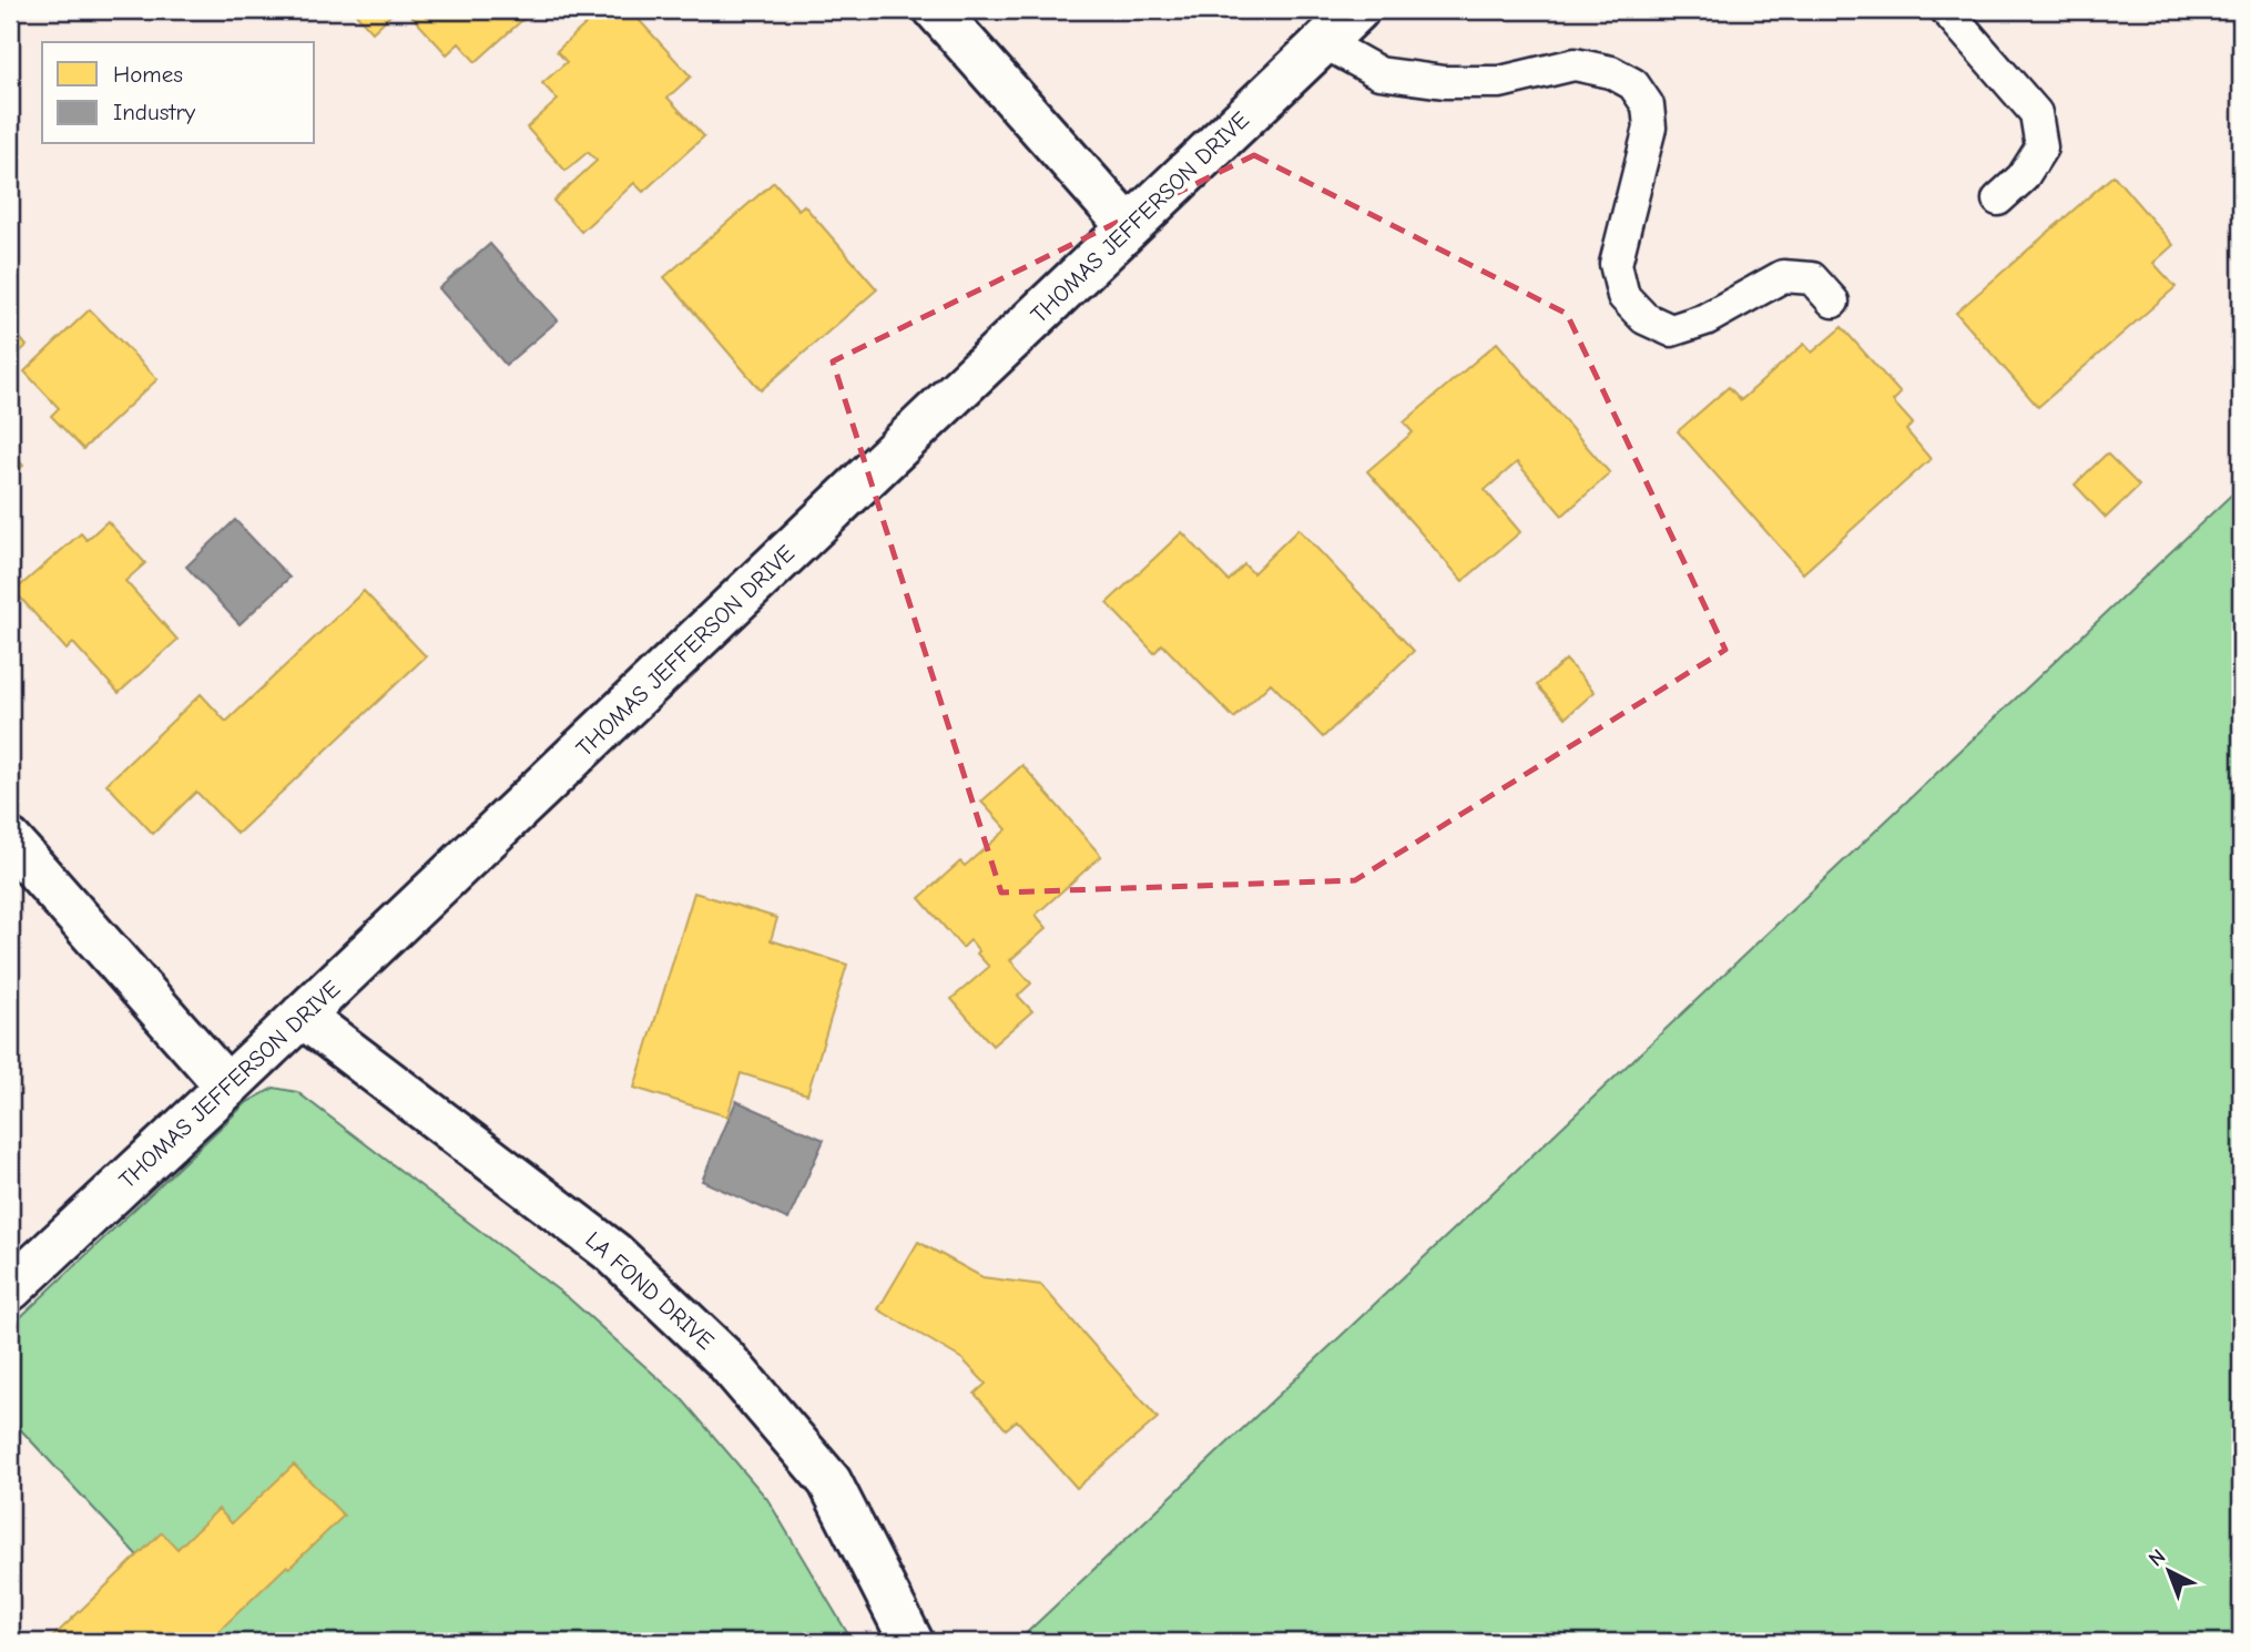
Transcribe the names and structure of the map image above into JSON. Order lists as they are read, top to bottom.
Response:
{
  "streets": {
    "street": ["THOMAS JEFFERSON DRIVE", "LA FOND DRIVE"]
  },
  "crossings": [
    ["THOMAS JEFFERSON DRIVE", "LA FOND DRIVE"]
  ],
  "legend": ["Homes", "Industry"],
  "north": "top left"
}
